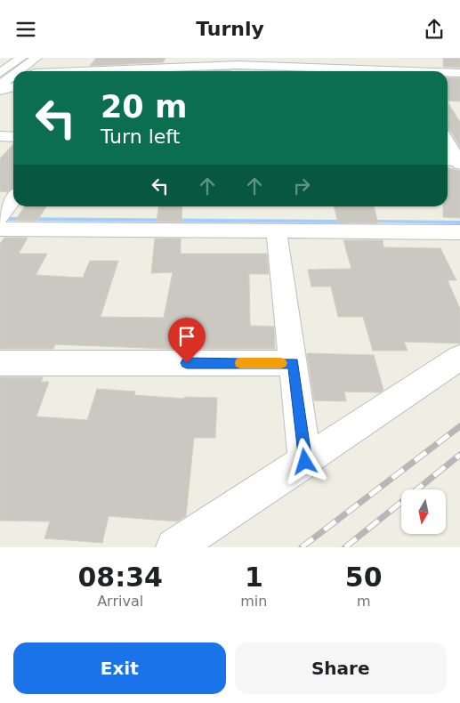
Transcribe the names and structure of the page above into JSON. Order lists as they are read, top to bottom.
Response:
{
  "north": "bottom",
  "page": {
    "header": "Turnly",
    "turn": ["20 m", "Turn left"],
    "eta": [
      "08:34",
      "Arrival",
      "1",
      "min",
      "50",
      "m"
    ],
    "buttons": ["Exit", "Share"]
  }
}
